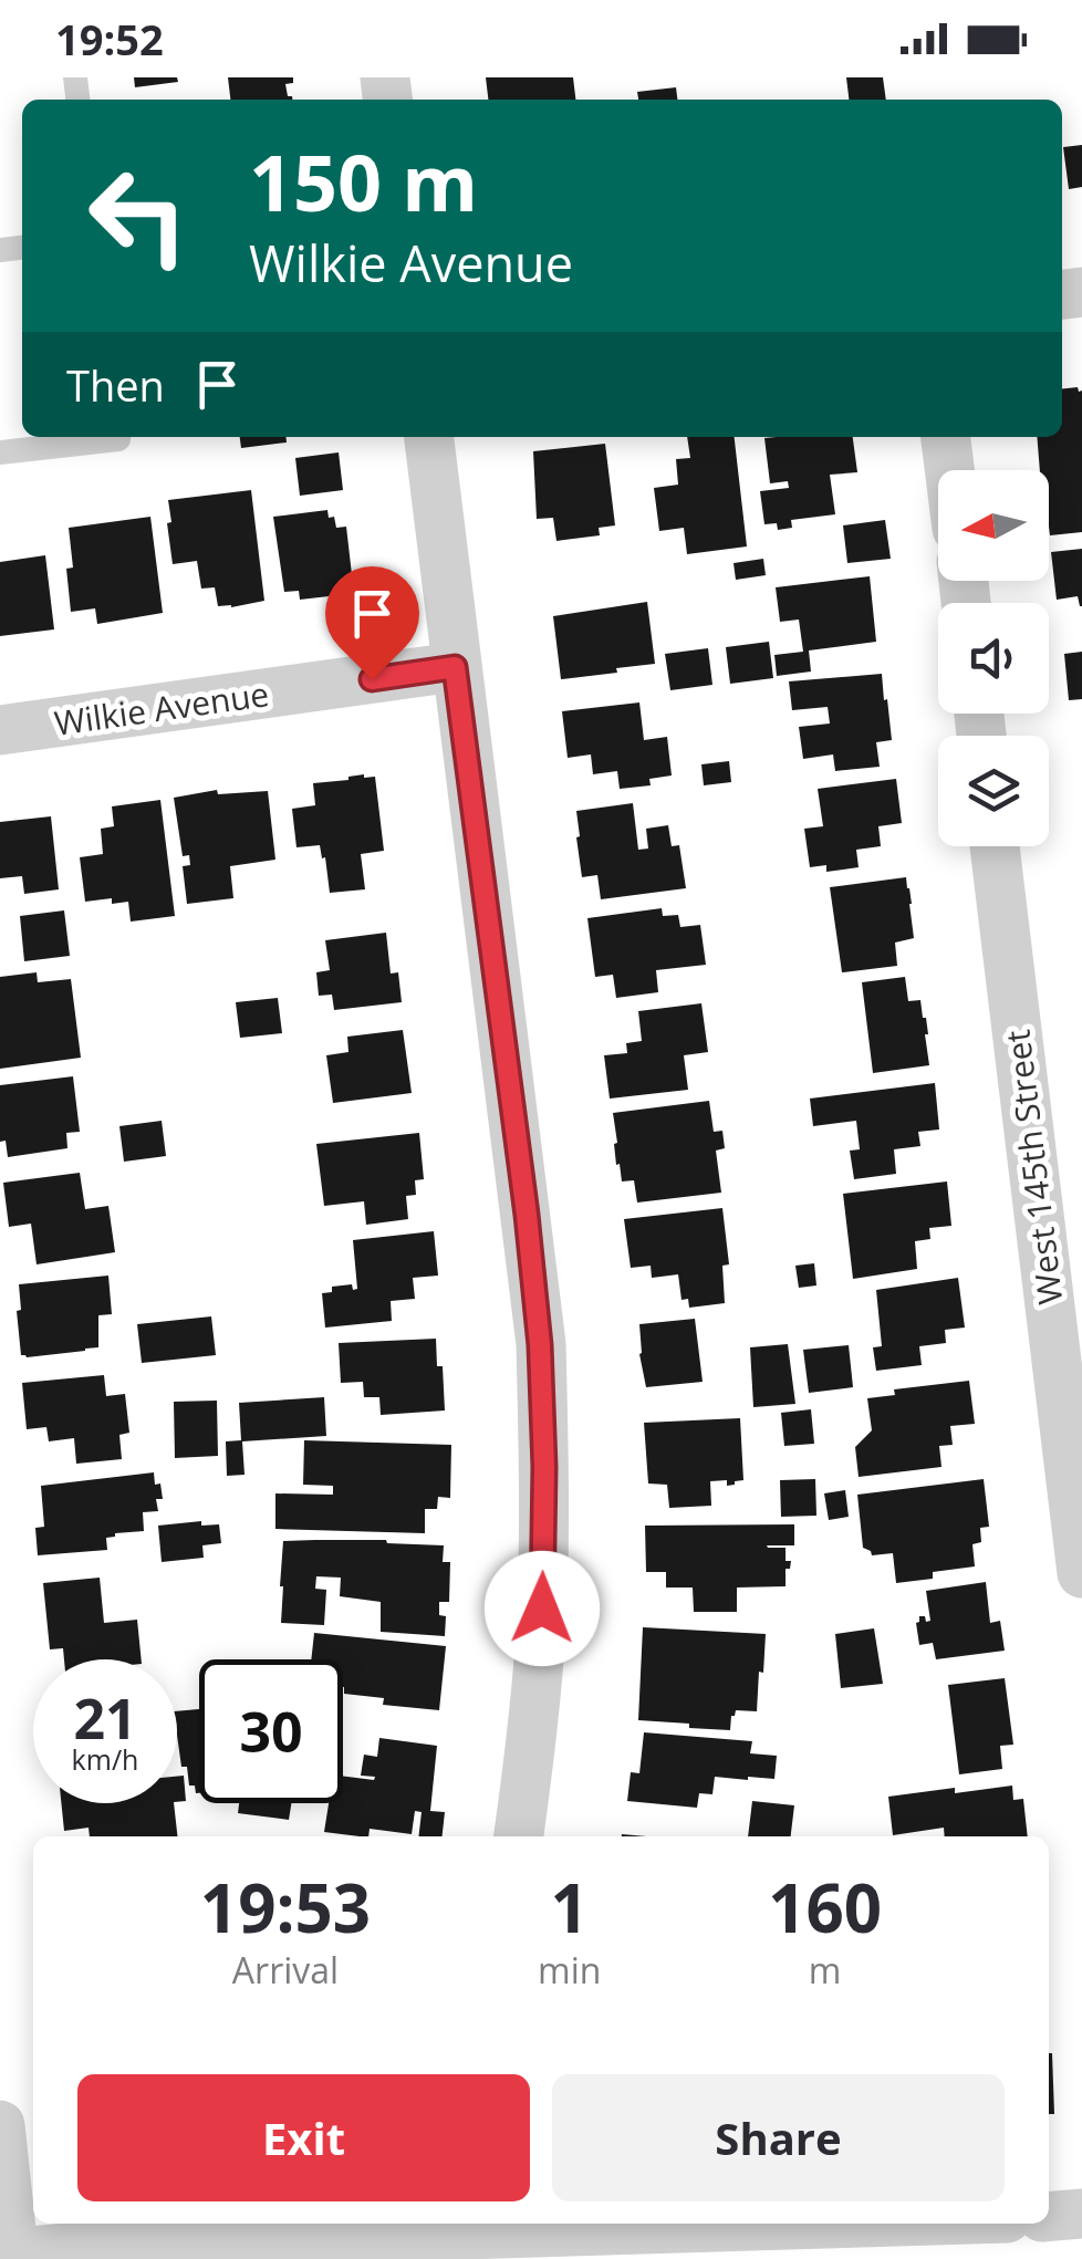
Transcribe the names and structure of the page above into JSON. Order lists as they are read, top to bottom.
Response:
{
  "streets": {
    "street": ["Wilkie Avenue", "West 145th Street"]
  },
  "north": "left",
  "page": {
    "status": "19:52",
    "turn": ["150 m", "Wilkie Avenue"],
    "then": "Then",
    "speed": "21 km/h",
    "limit": "30",
    "eta": [
      "19:53",
      "Arrival",
      "1",
      "min",
      "160",
      "m"
    ],
    "buttons": ["Exit", "Share"]
  }
}
